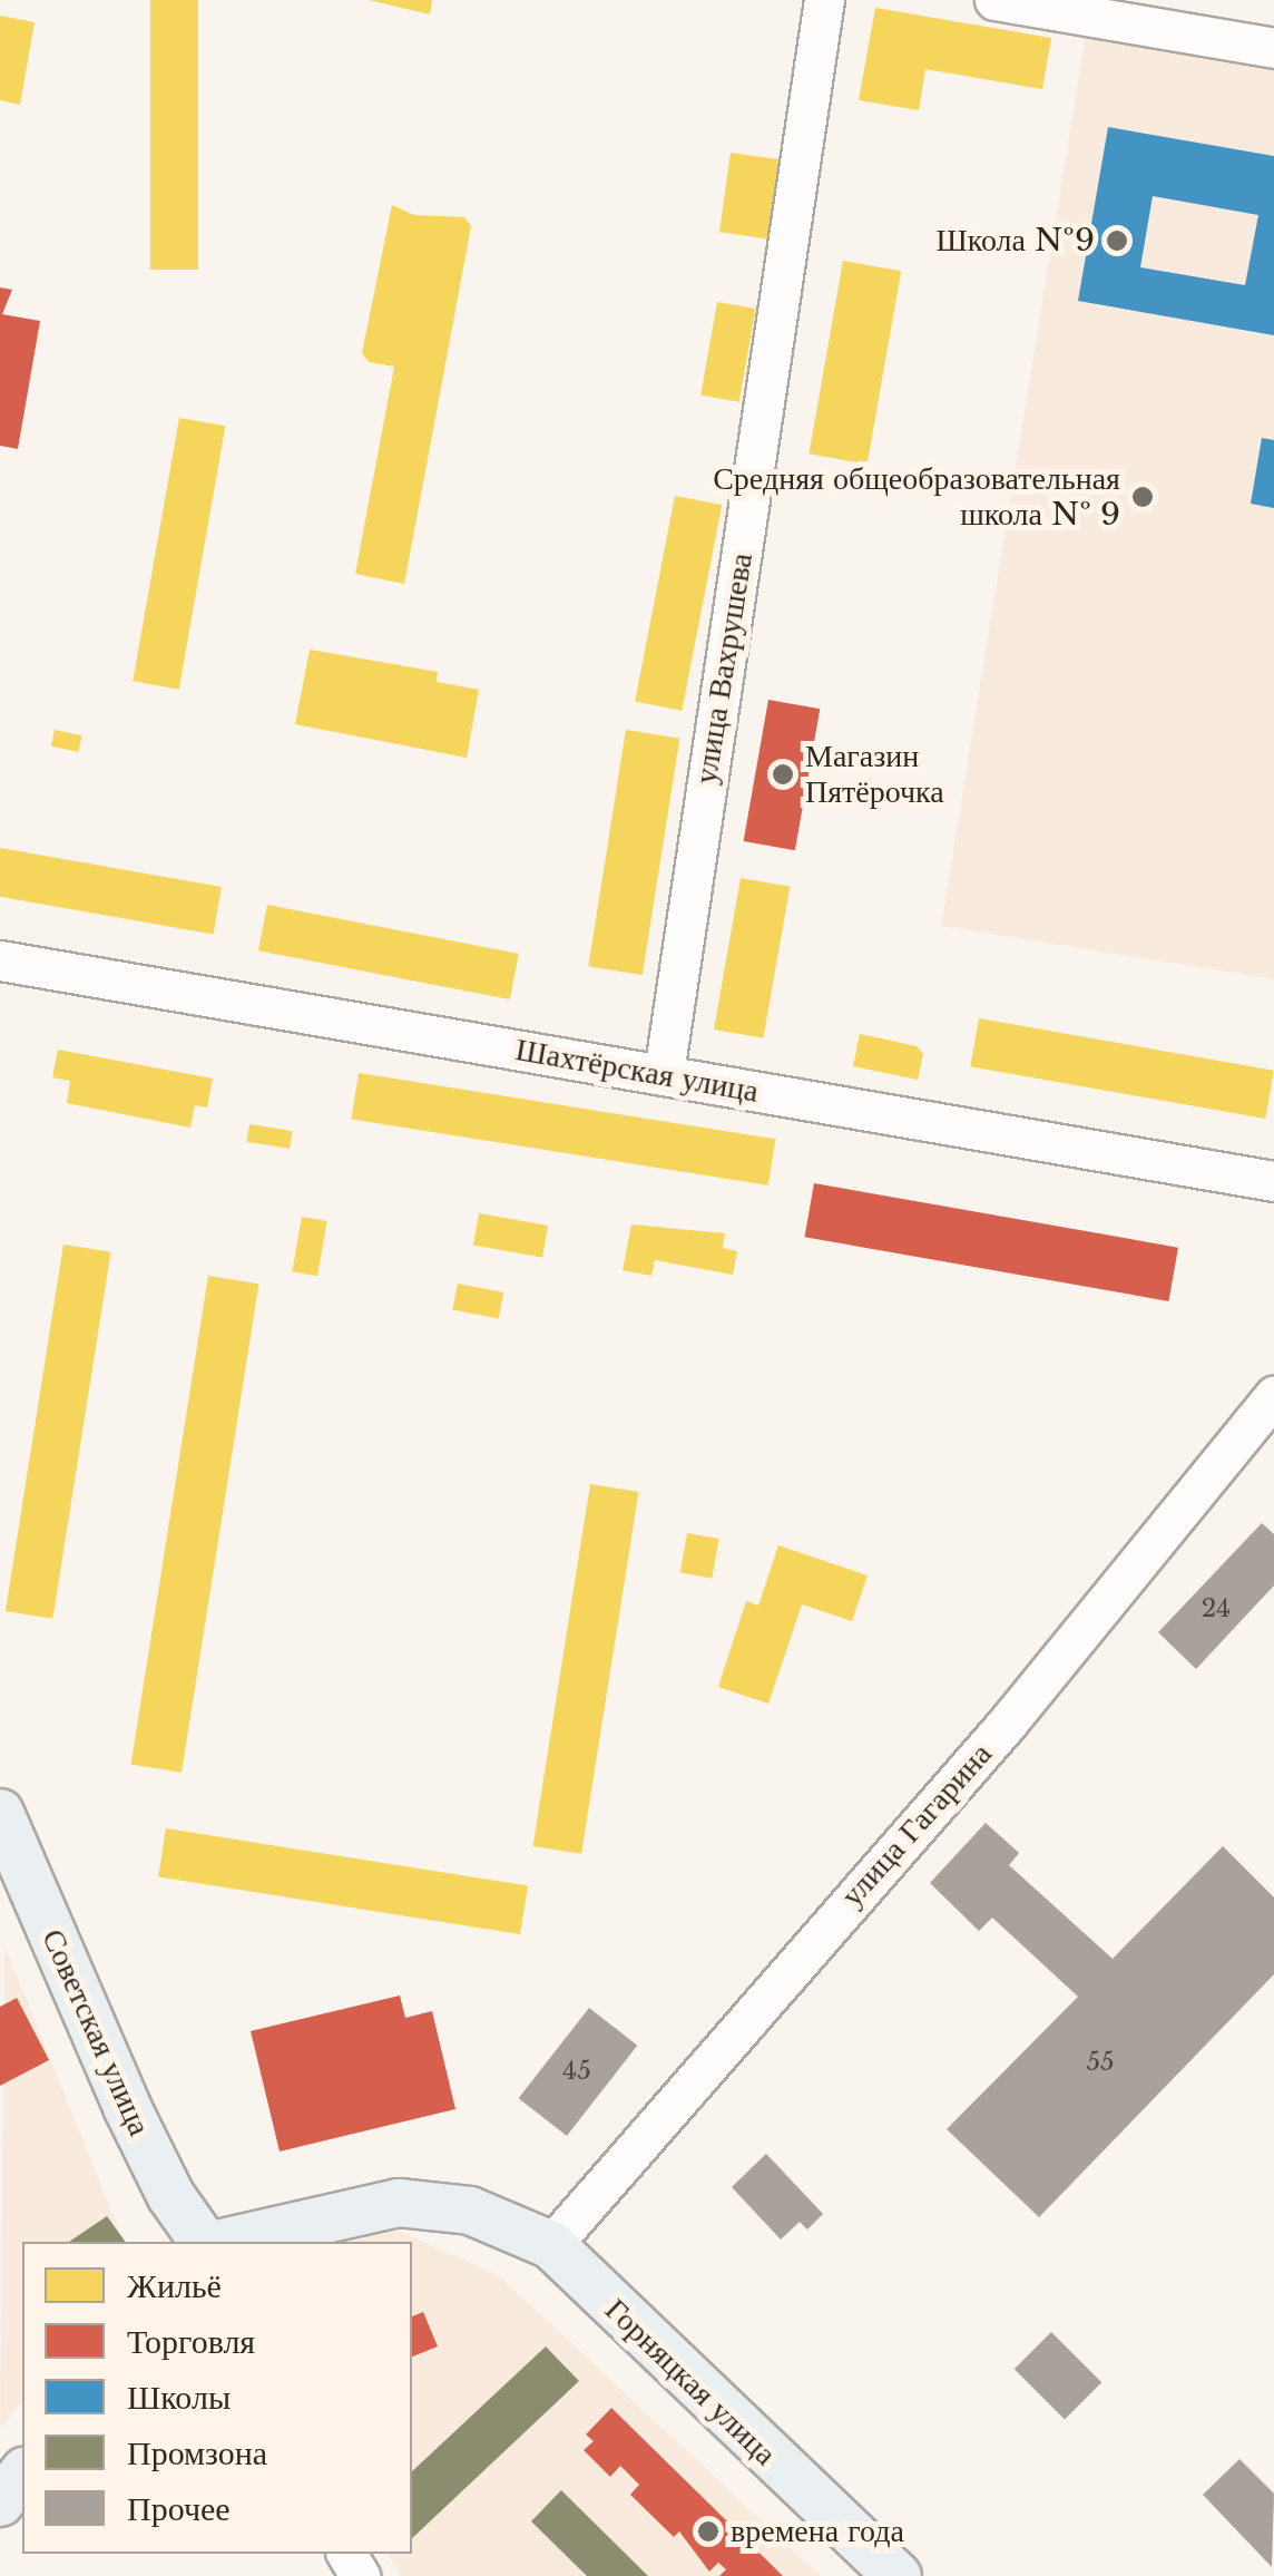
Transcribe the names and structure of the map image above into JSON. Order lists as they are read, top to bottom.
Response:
{
  "streets": {
    "main road": ["Советская улица", "Горняцкая улица"],
    "street": ["улица Вахрушева", "Шахтёрская улица", "улица Гагарина"]
  },
  "crossings": [
    ["улица Вахрушева", "Шахтёрская улица"],
    ["улица Гагарина", "Горняцкая улица"]
  ],
  "places": [
    "Школа №9",
    "Средняя общеобразовательная школа № 9",
    "Магазин Пятёрочка",
    "времена года"
  ],
  "house_numbers": ["24", "55", "45"],
  "legend": [
    "Жильё",
    "Торговля",
    "Школы",
    "Промзона",
    "Прочее"
  ]
}
